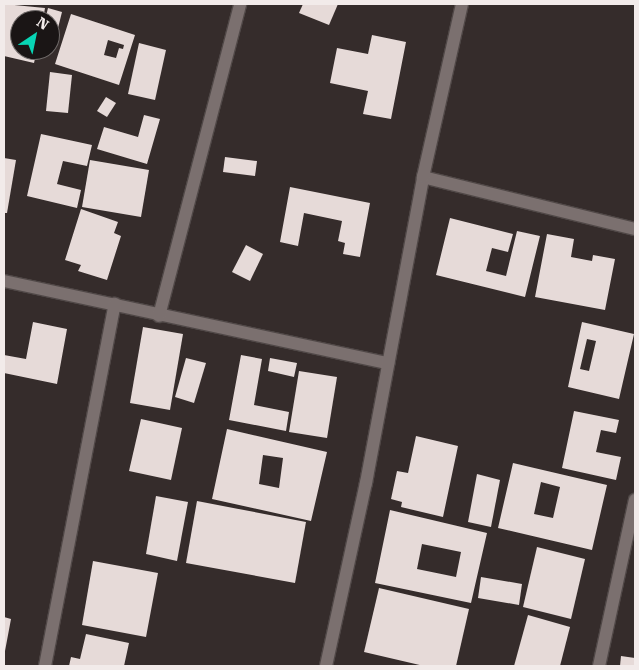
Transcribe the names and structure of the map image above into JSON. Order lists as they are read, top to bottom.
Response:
{
  "north": "top right"
}
